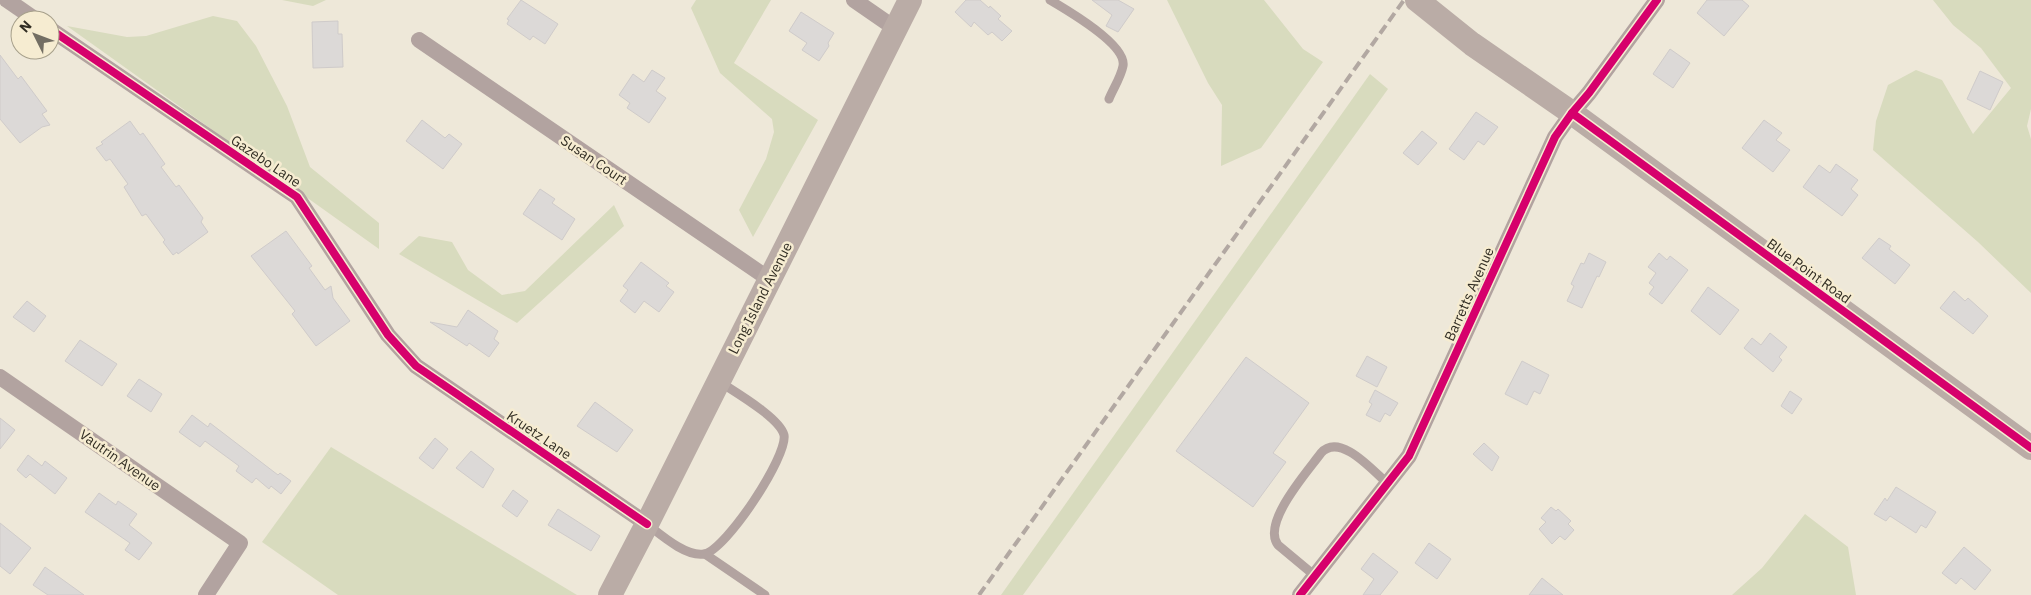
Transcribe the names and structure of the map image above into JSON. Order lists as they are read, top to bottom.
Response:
{
  "streets": {
    "street": [
      "Susan Court",
      "Gazebo Lane",
      "Blue Point Road",
      "Barretts Avenue",
      "Long Island Avenue",
      "Kruetz Lane",
      "Vautrin Avenue"
    ]
  },
  "crossings": [
    ["Susan Court", "Long Island Avenue"],
    ["Gazebo Lane", "Kruetz Lane"],
    ["Blue Point Road", "Barretts Avenue"],
    ["Long Island Avenue", "Kruetz Lane"]
  ],
  "north": "top left"
}
